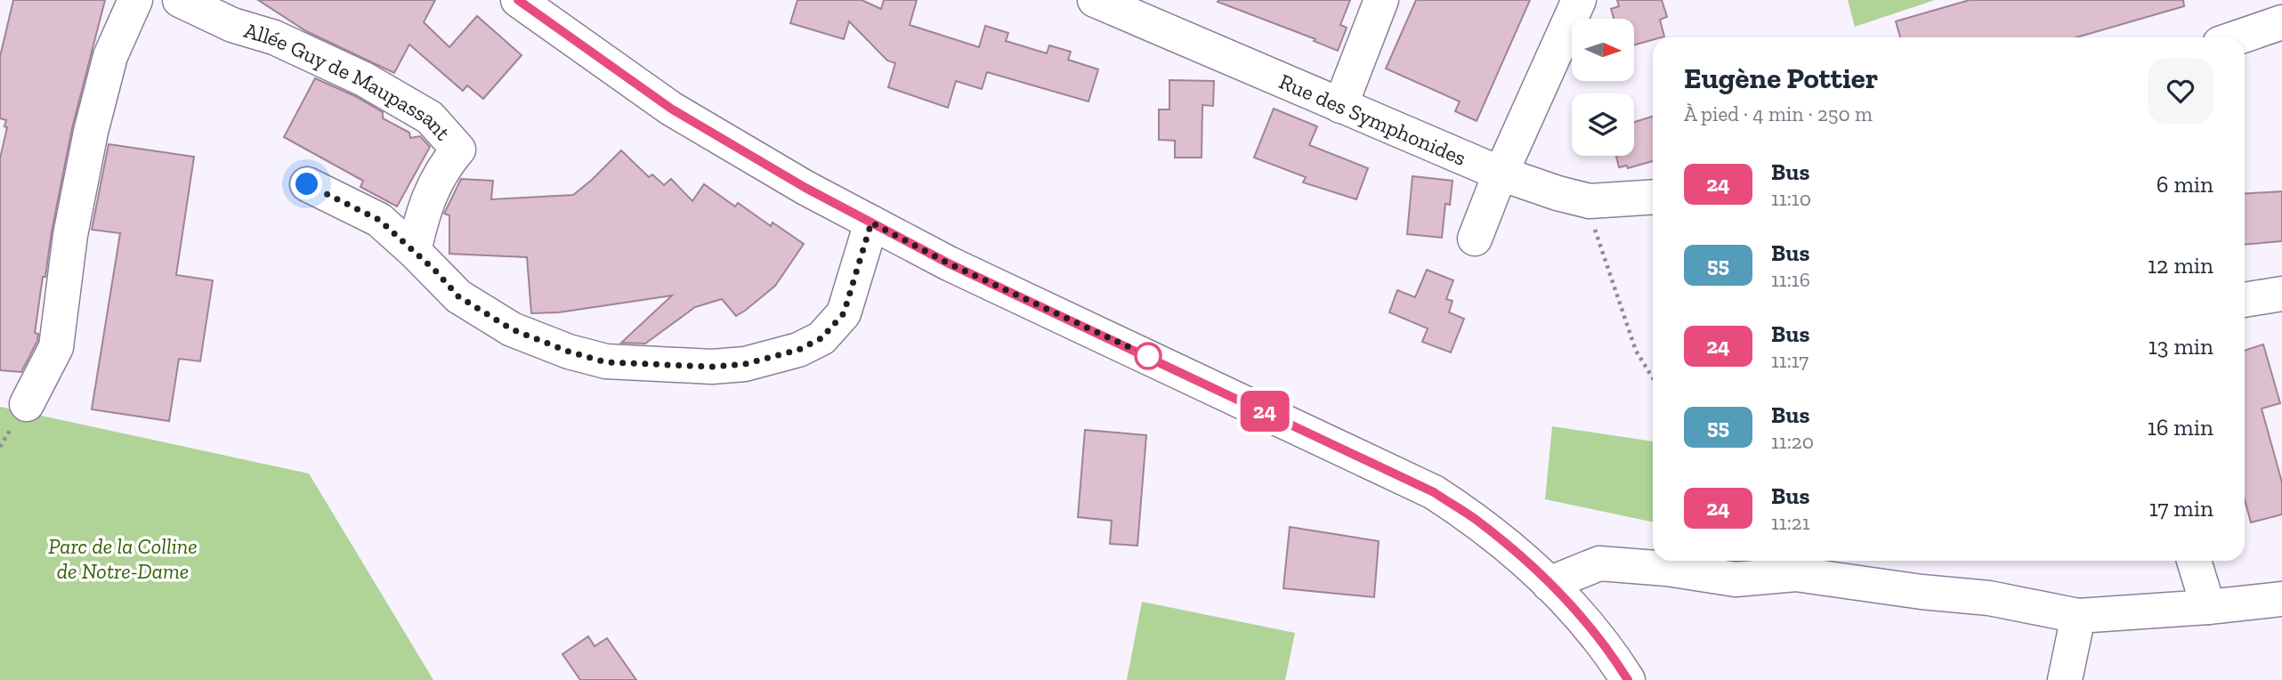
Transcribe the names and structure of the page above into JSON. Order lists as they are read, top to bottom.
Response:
{
  "streets": {
    "street": ["Allée Guy de Maupassant", "Rue des Symphonides"]
  },
  "parks": ["Parc de la Colline de Notre-Dame"],
  "lines": ["bus line 24"],
  "north": "right",
  "page": {
    "on_map": "24",
    "heading": ["Eugène Pottier", "À pied · 4 min · 250 m"],
    "list": [
      {
        "mark": "24",
        "name": "Bus",
        "note": "11:10",
        "value": "6 min"
      },
      {
        "mark": "55",
        "name": "Bus",
        "note": "11:16",
        "value": "12 min"
      },
      {
        "mark": "24",
        "name": "Bus",
        "note": "11:17",
        "value": "13 min"
      },
      {
        "mark": "55",
        "name": "Bus",
        "note": "11:20",
        "value": "16 min"
      },
      {
        "mark": "24",
        "name": "Bus",
        "note": "11:21",
        "value": "17 min"
      }
    ]
  }
}
